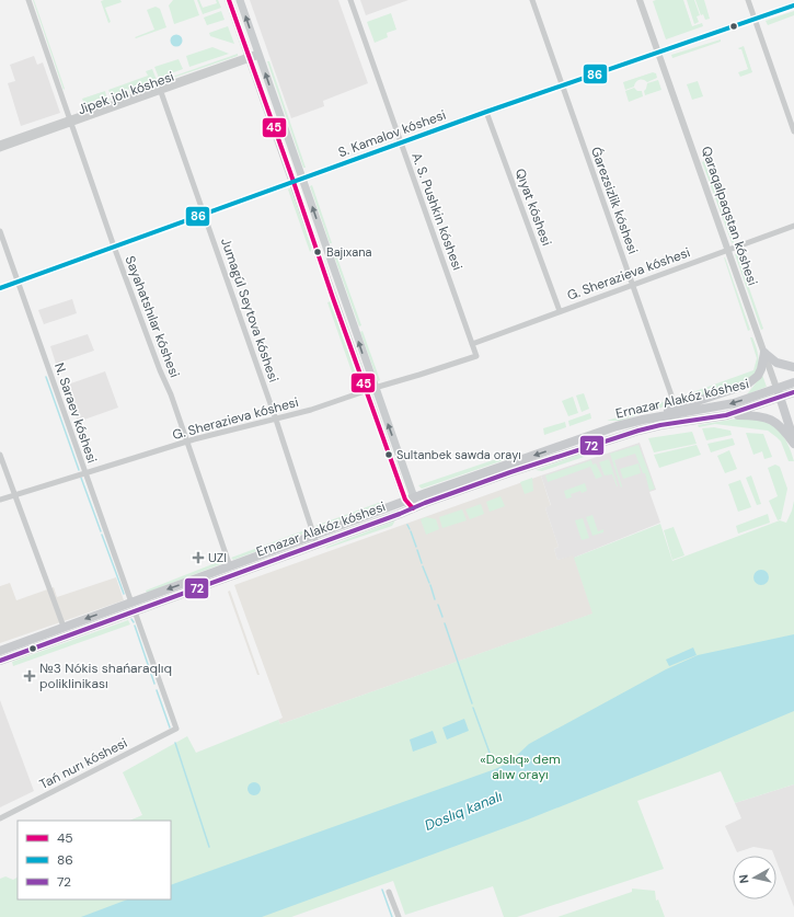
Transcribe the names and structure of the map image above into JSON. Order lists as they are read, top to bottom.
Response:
{
  "streets": {
    "main road": ["Qaraqalpaqstan kóshesi", "Ernazar Alakóz kóshesi"],
    "street": [
      "Jipek jolı kóshesi",
      "S. Kamalov kóshesi",
      "Ǵarezsizlik kóshesi",
      "Qıyat kóshesi",
      "A. S. Pushkin kóshesi",
      "G. Sherazieva kóshesi",
      "Jumagúl Seytova kóshesi",
      "Sayahatshılar kóshesi",
      "N. Saraev kóshesi",
      "Tań nurı kóshesi"
    ]
  },
  "crossings": [
    ["Jipek jolı kóshesi", "Jumagúl Seytova kóshesi"],
    ["Jipek jolı kóshesi", "Sayahatshılar kóshesi"],
    ["S. Kamalov kóshesi", "Ǵarezsizlik kóshesi"],
    ["S. Kamalov kóshesi", "Qıyat kóshesi"],
    ["S. Kamalov kóshesi", "A. S. Pushkin kóshesi"],
    ["S. Kamalov kóshesi", "Qaraqalpaqstan kóshesi"],
    ["S. Kamalov kóshesi", "Jumagúl Seytova kóshesi"],
    ["S. Kamalov kóshesi", "Sayahatshılar kóshesi"],
    ["S. Kamalov kóshesi", "N. Saraev kóshesi"],
    ["Ǵarezsizlik kóshesi", "G. Sherazieva kóshesi"],
    ["Qıyat kóshesi", "G. Sherazieva kóshesi"],
    ["A. S. Pushkin kóshesi", "G. Sherazieva kóshesi"],
    ["Qaraqalpaqstan kóshesi", "G. Sherazieva kóshesi"],
    ["Qaraqalpaqstan kóshesi", "Ernazar Alakóz kóshesi"],
    ["G. Sherazieva kóshesi", "Jumagúl Seytova kóshesi"],
    ["G. Sherazieva kóshesi", "Sayahatshılar kóshesi"],
    ["G. Sherazieva kóshesi", "N. Saraev kóshesi"],
    ["Jumagúl Seytova kóshesi", "Ernazar Alakóz kóshesi"],
    ["Sayahatshılar kóshesi", "Ernazar Alakóz kóshesi"],
    ["Ernazar Alakóz kóshesi", "N. Saraev kóshesi"],
    ["N. Saraev kóshesi", "Tań nurı kóshesi"]
  ],
  "water": ["Doslıq kanalı"],
  "parks": ["«Doslıq» dem alıw orayı"],
  "places": {
    "other": ["Bajıxana", "Sultanbek sawda orayı"],
    "health": ["UZI", "№3 Nókis shańaraqlıq poliklinikası"]
  },
  "lines": ["transit line 45", "transit line 86", "transit line 72"],
  "legend": ["45", "86", "72"],
  "north": "left"
}
